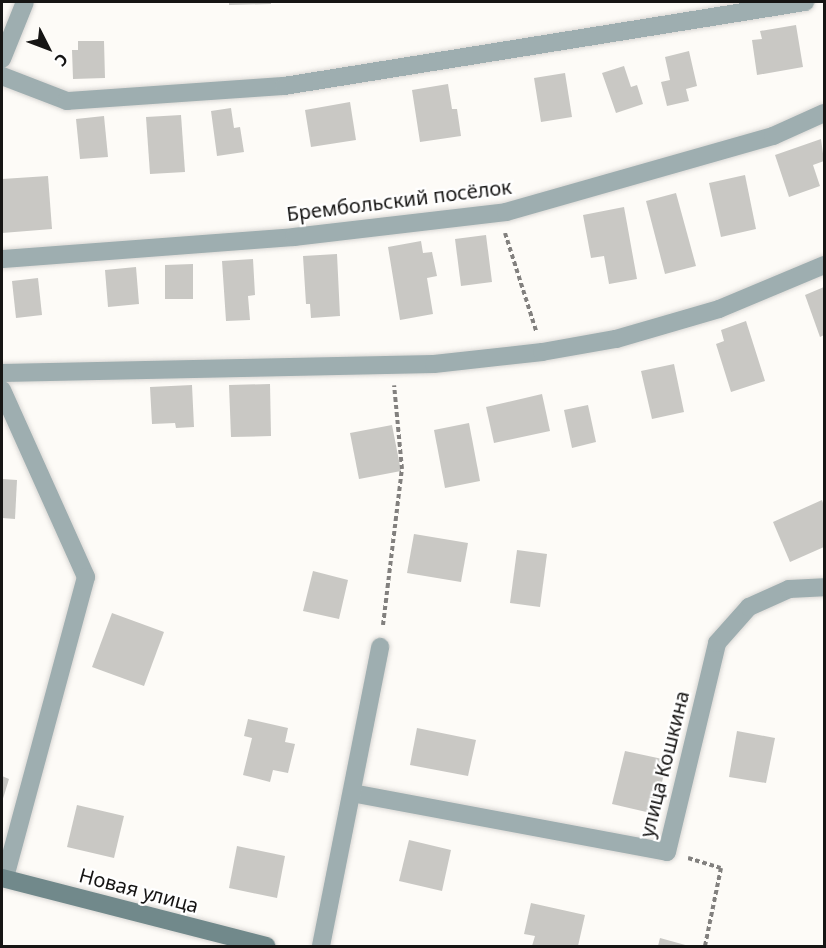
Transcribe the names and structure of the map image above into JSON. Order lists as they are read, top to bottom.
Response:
{
  "streets": {
    "street": ["Брембольский посёлок", "улица Кошкина", "Новая улица"]
  },
  "north": "bottom right"
}
